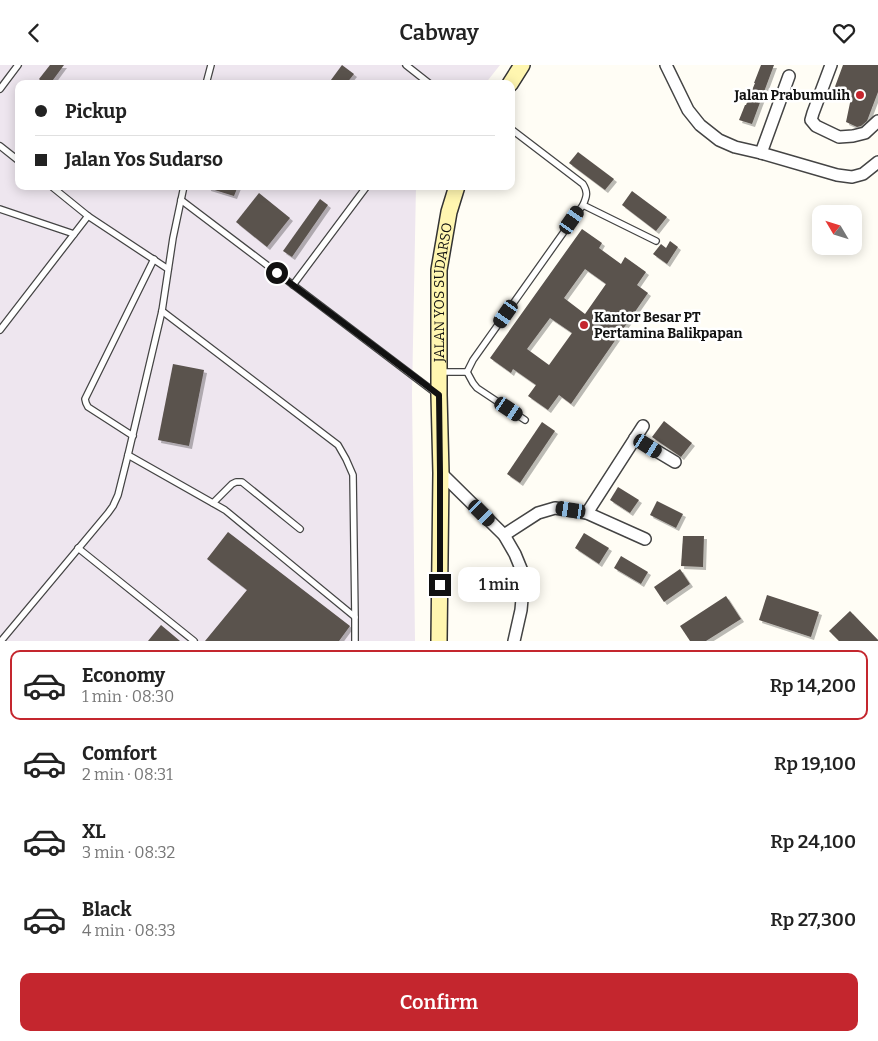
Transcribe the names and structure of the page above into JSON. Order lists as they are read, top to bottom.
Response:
{
  "streets": {
    "main road": ["JALAN YOS SUDARSO"]
  },
  "places": ["Jalan Prabumulih", "Kantor Besar PT Pertamina Balikpapan"],
  "north": "top left",
  "page": {
    "header": "Cabway",
    "banner": ["Pickup", "Jalan Yos Sudarso"],
    "bubble": "1 min",
    "list": [
      {
        "name": "Economy",
        "note": "1 min · 08:30",
        "value": "Rp 14,200"
      },
      {
        "name": "Comfort",
        "note": "2 min · 08:31",
        "value": "Rp 19,100"
      },
      {
        "name": "XL",
        "note": "3 min · 08:32",
        "value": "Rp 24,100"
      },
      {
        "name": "Black",
        "note": "4 min · 08:33",
        "value": "Rp 27,300"
      }
    ],
    "buttons": "Confirm"
  }
}
